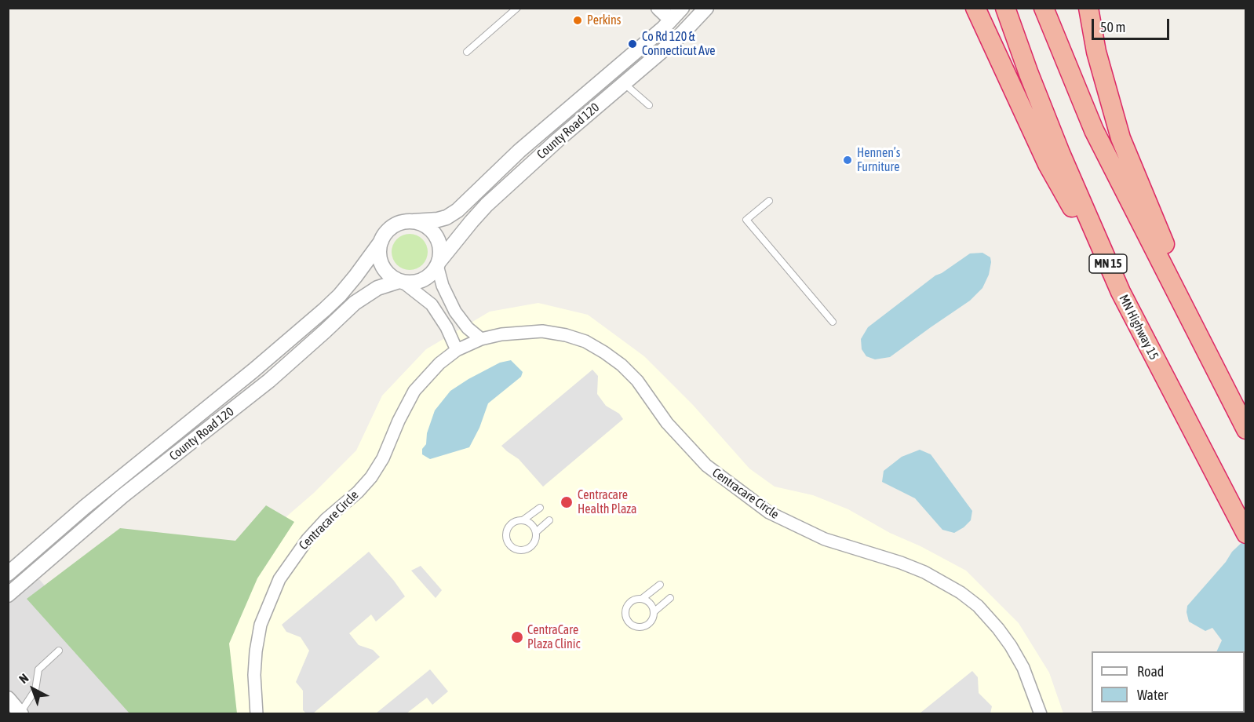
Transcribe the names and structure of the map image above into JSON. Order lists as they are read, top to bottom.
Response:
{
  "streets": {
    "highway": ["MN 15", "MN Highway 15"],
    "street": ["County Road 120", "Centracare Circle"]
  },
  "places": [
    "Perkins",
    "Co Rd 120 & Connecticut Ave",
    "Hennen’s Furniture",
    "Centracare Health Plaza",
    "CentraCare Plaza Clinic"
  ],
  "legend": ["Road", "Water"],
  "scale_bar": "50 m",
  "north": "top left"
}
